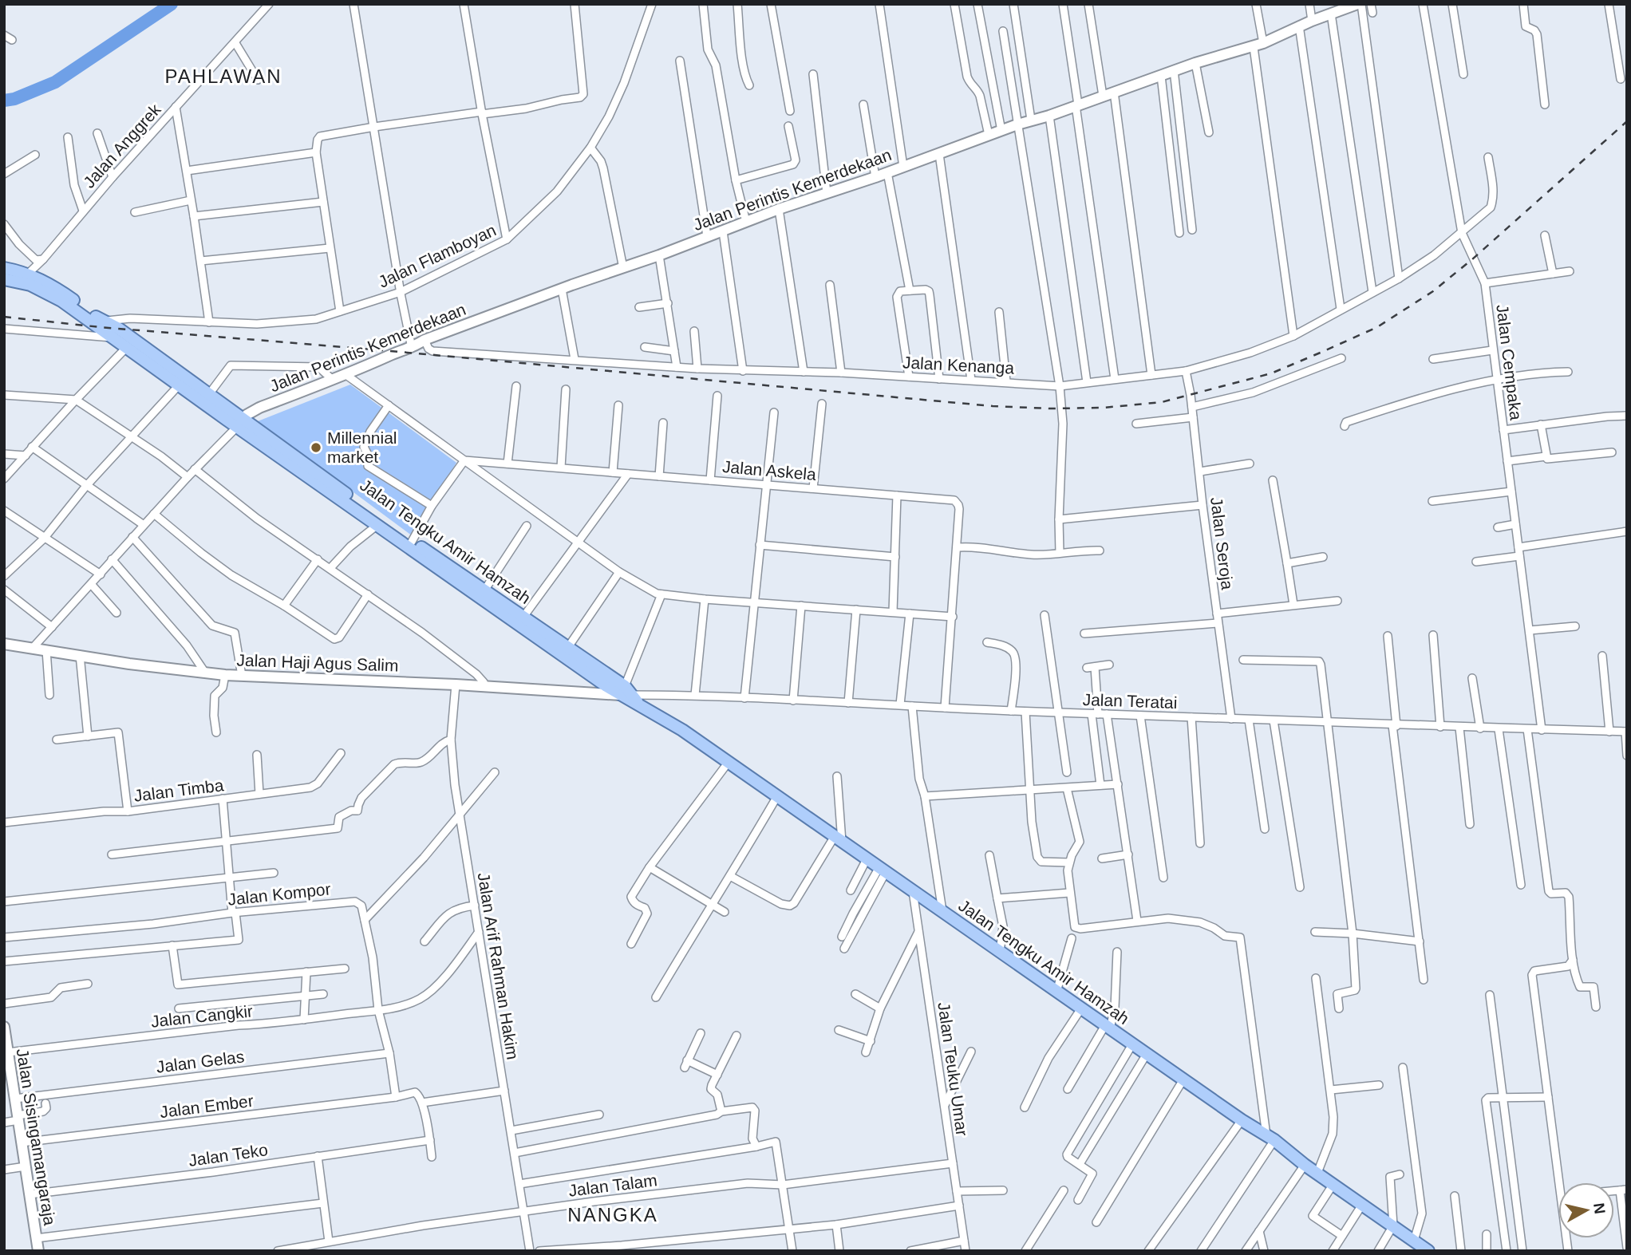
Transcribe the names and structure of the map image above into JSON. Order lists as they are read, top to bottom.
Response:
{
  "streets": {
    "main road": ["Jalan Tengku Amir Hamzah"],
    "street": [
      "Jalan Anggrek",
      "Jalan Perintis Kemerdekaan",
      "Jalan Flamboyan",
      "Jalan Cempaka",
      "Jalan Kenanga",
      "Jalan Askela",
      "Jalan Seroja",
      "Jalan Haji Agus Salim",
      "Jalan Teratai",
      "Jalan Timba",
      "Jalan Kompor",
      "Jalan Arif Rahman Hakim",
      "Jalan Cangkir",
      "Jalan Gelas",
      "Jalan Teuku Umar",
      "Jalan Ember",
      "Jalan Sisingamangaraja",
      "Jalan Teko",
      "Jalan Talam"
    ]
  },
  "crossings": [
    ["Jalan Anggrek", "Jalan Tengku Amir Hamzah"],
    ["Jalan Perintis Kemerdekaan", "Jalan Kenanga"],
    ["Jalan Perintis Kemerdekaan", "Jalan Tengku Amir Hamzah"],
    ["Jalan Flamboyan", "Jalan Tengku Amir Hamzah"],
    ["Jalan Cempaka", "Jalan Kenanga"],
    ["Jalan Cempaka", "Jalan Teratai"],
    ["Jalan Kenanga", "Jalan Seroja"],
    ["Jalan Askela", "Jalan Teratai"],
    ["Jalan Tengku Amir Hamzah", "Jalan Haji Agus Salim"],
    ["Jalan Tengku Amir Hamzah", "Jalan Teratai"],
    ["Jalan Tengku Amir Hamzah", "Jalan Teuku Umar"],
    ["Jalan Seroja", "Jalan Teratai"],
    ["Jalan Haji Agus Salim", "Jalan Teratai"],
    ["Jalan Haji Agus Salim", "Jalan Arif Rahman Hakim"],
    ["Jalan Kompor", "Jalan Cangkir"],
    ["Jalan Kompor", "Jalan Gelas"],
    ["Jalan Kompor", "Jalan Ember"],
    ["Jalan Arif Rahman Hakim", "Jalan Cangkir"],
    ["Jalan Arif Rahman Hakim", "Jalan Talam"],
    ["Jalan Cangkir", "Jalan Sisingamangaraja"],
    ["Jalan Gelas", "Jalan Sisingamangaraja"],
    ["Jalan Teuku Umar", "Jalan Talam"],
    ["Jalan Ember", "Jalan Sisingamangaraja"],
    ["Jalan Sisingamangaraja", "Jalan Teko"]
  ],
  "districts": ["PAHLAWAN", "NANGKA"],
  "places": ["Millennial market"],
  "north": "right"
}
